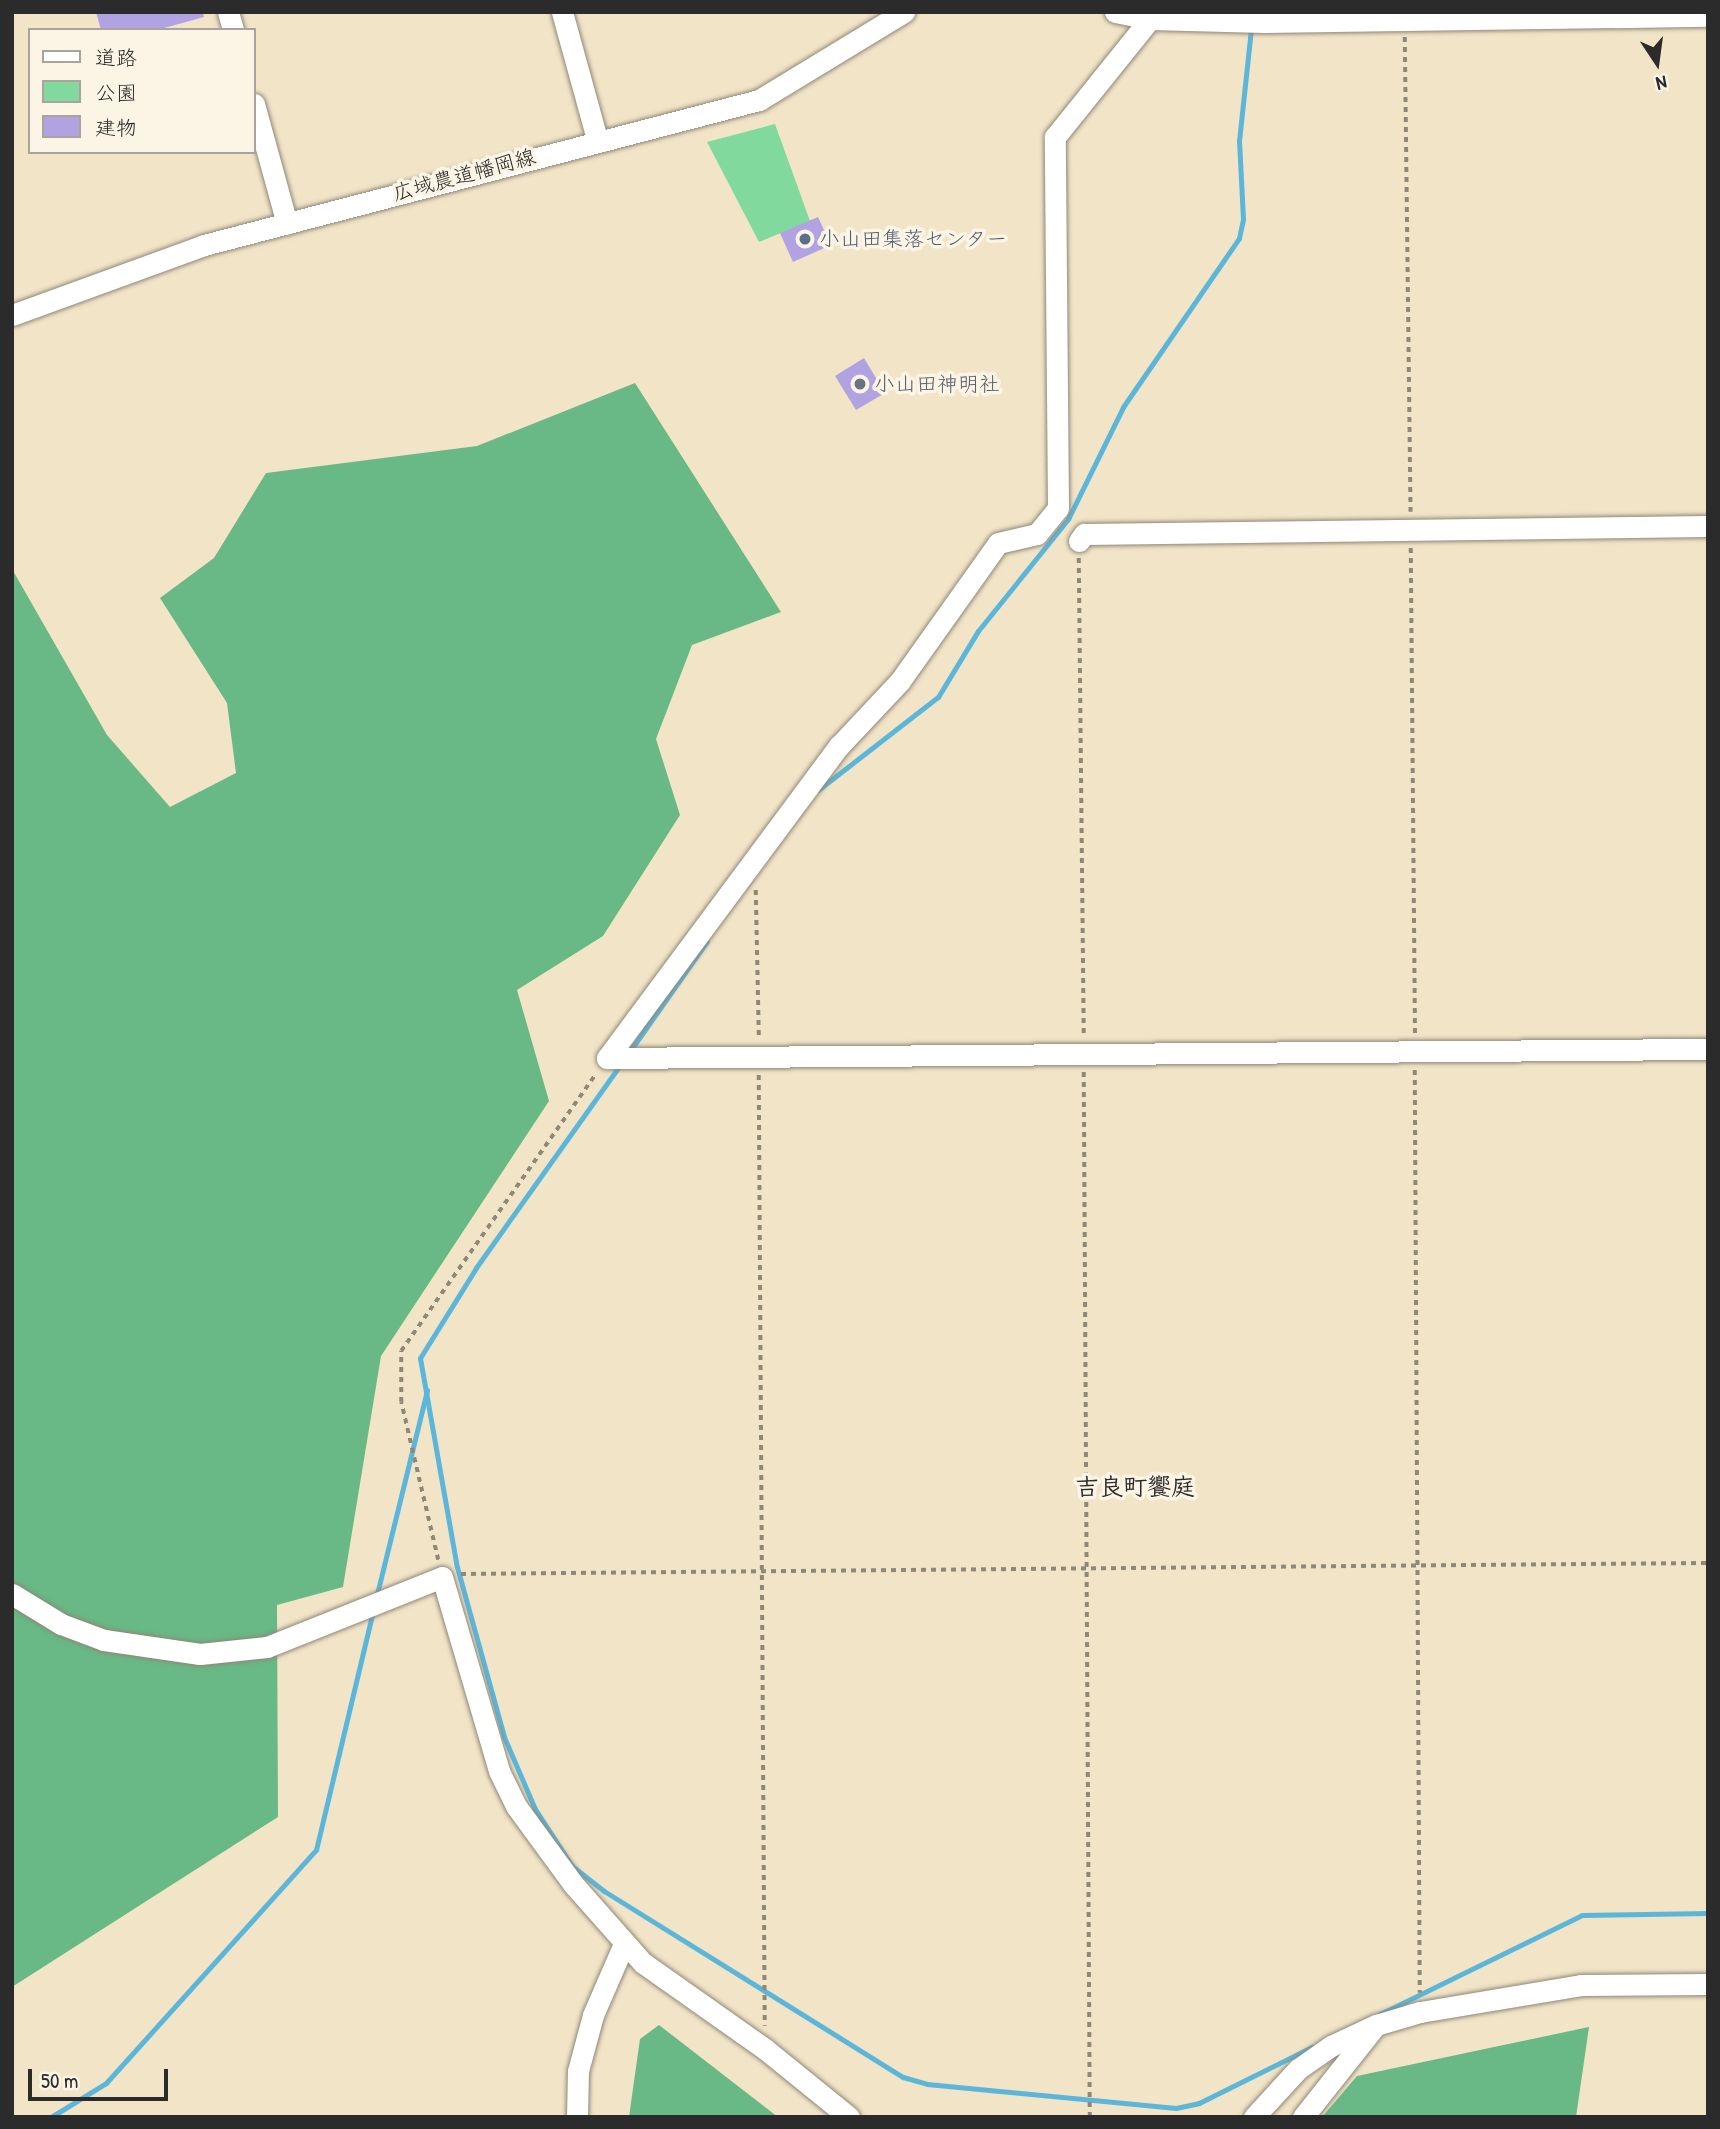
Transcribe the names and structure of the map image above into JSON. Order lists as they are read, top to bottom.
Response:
{
  "streets": {
    "street": ["広域農道幡岡線"]
  },
  "districts": ["吉良町饗庭"],
  "places": ["小山田集落センター", "小山田神明社"],
  "legend": ["道路", "公園", "建物"],
  "scale_bar": "50 m",
  "north": "bottom"
}
